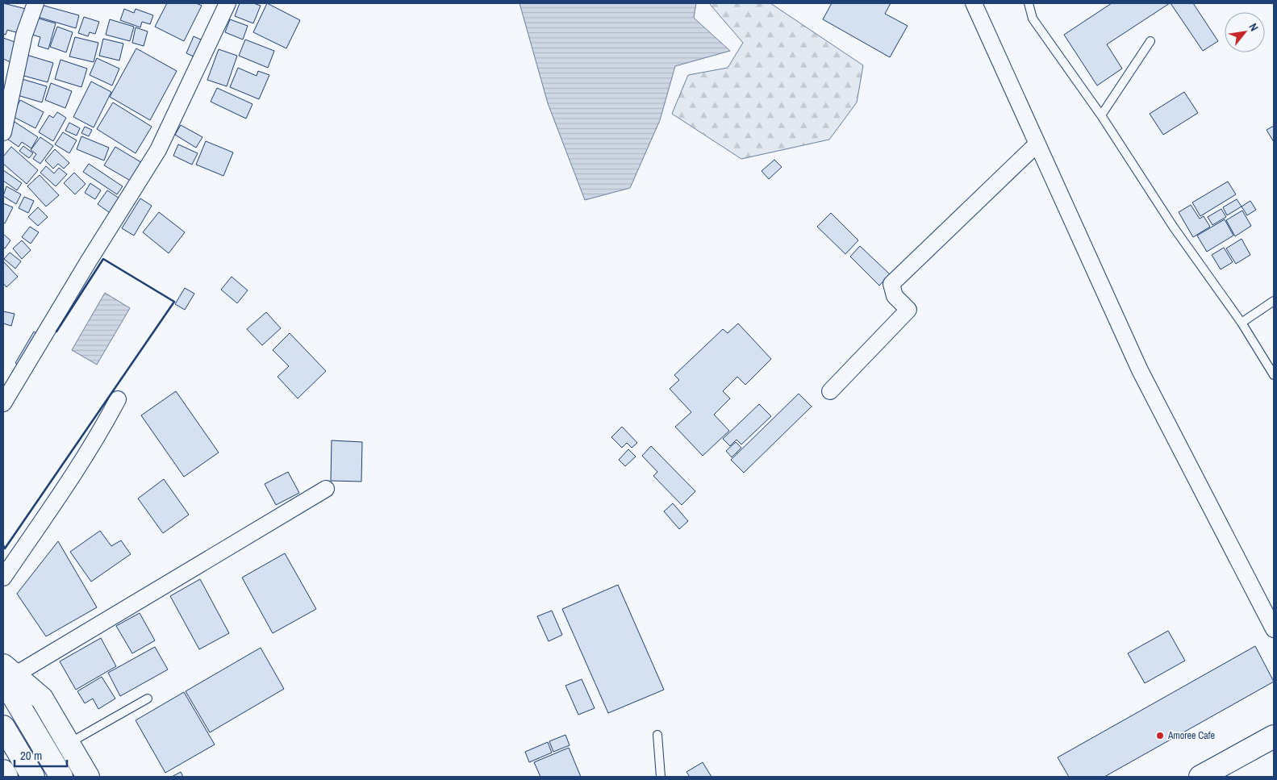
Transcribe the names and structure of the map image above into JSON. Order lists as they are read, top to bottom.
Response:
{
  "places": ["Amoree Cafe"],
  "scale_bar": "20 m",
  "north": "top right"
}
